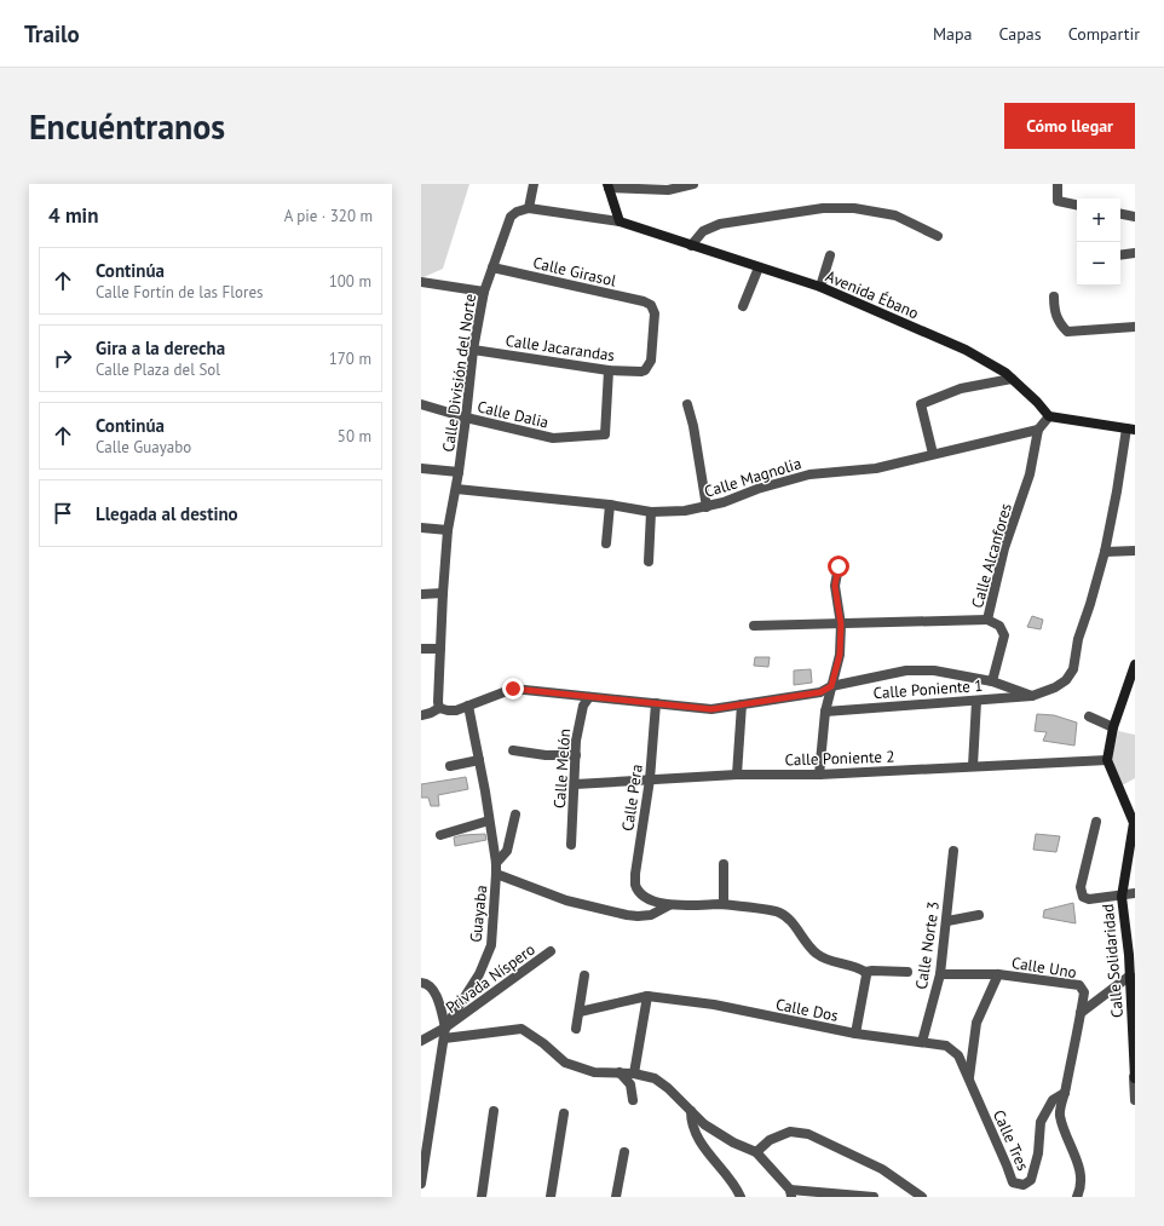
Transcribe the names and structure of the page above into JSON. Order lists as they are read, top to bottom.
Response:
{
  "streets": {
    "street": [
      "Calle Girasol",
      "Avenida Ébano",
      "Calle Jacarandas",
      "Calle División del Norte",
      "Calle Dalia",
      "Calle Magnolia",
      "Calle Alcanfores",
      "Calle Poniente 1",
      "Calle Poniente 2",
      "Calle Melón",
      "Calle Pera",
      "Guayaba",
      "Calle Norte 3",
      "Calle Solidaridad",
      "Calle Uno",
      "Privada Níspero",
      "Calle Dos",
      "Calle Tres"
    ]
  },
  "crossings": [
    ["Calle Girasol", "Calle Jacarandas"],
    ["Calle Girasol", "Calle División del Norte"],
    ["Calle Jacarandas", "Calle División del Norte"],
    ["Calle Jacarandas", "Calle Dalia"],
    ["Calle División del Norte", "Calle Dalia"],
    ["Calle División del Norte", "Calle Magnolia"],
    ["Calle Magnolia", "Calle Alcanfores"],
    ["Calle Poniente 2", "Calle Melón"],
    ["Calle Poniente 2", "Calle Pera"],
    ["Calle Poniente 2", "Calle Solidaridad"],
    ["Guayaba", "Privada Níspero"],
    ["Calle Norte 3", "Calle Uno"],
    ["Calle Norte 3", "Calle Dos"],
    ["Calle Dos", "Calle Tres"]
  ],
  "page": {
    "header": "Trailo",
    "nav": ["Mapa", "Capas", "Compartir"],
    "buttons": "Cómo llegar",
    "title": "Encuéntranos",
    "heading": ["4 min", "A pie · 320 m"],
    "map_buttons": ["+", "−"],
    "list": [
      ["Continúa", "Calle Fortín de las Flores", "100 m"],
      ["Gira a la derecha", "Calle Plaza del Sol", "170 m"],
      ["Continúa", "Calle Guayabo", "50 m"],
      "Llegada al destino"
    ]
  }
}
